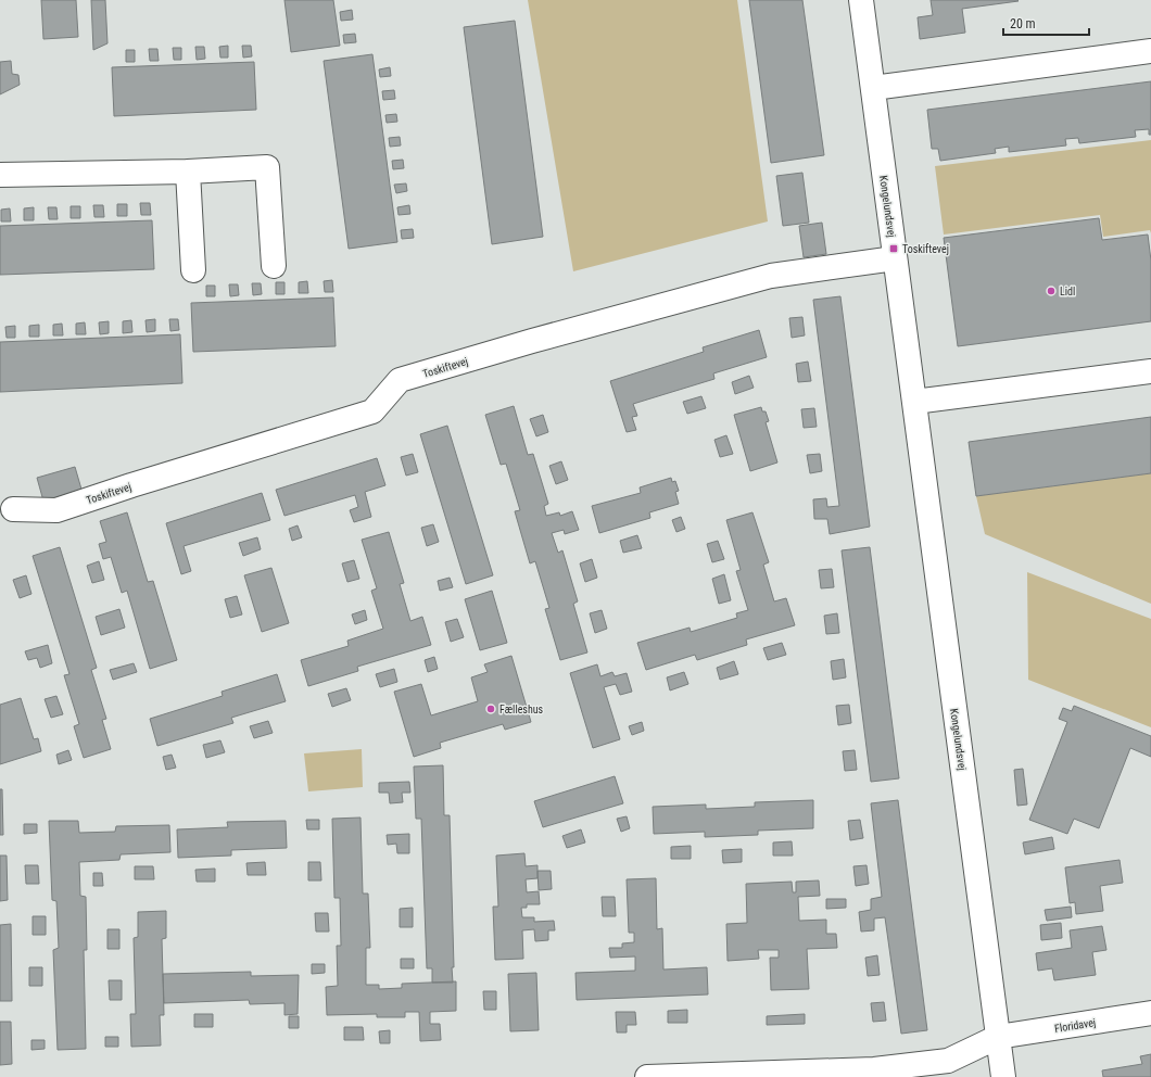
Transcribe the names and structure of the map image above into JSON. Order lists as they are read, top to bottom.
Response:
{
  "streets": {
    "street": ["Kongelundsvej", "Toskiftevej", "Floridavej"]
  },
  "crossings": [
    ["Kongelundsvej", "Toskiftevej"],
    ["Kongelundsvej", "Floridavej"]
  ],
  "places": {
    "transit": ["Toskiftevej"],
    "other": ["Lidl", "Fælleshus"]
  },
  "scale_bar": "20 m"
}
